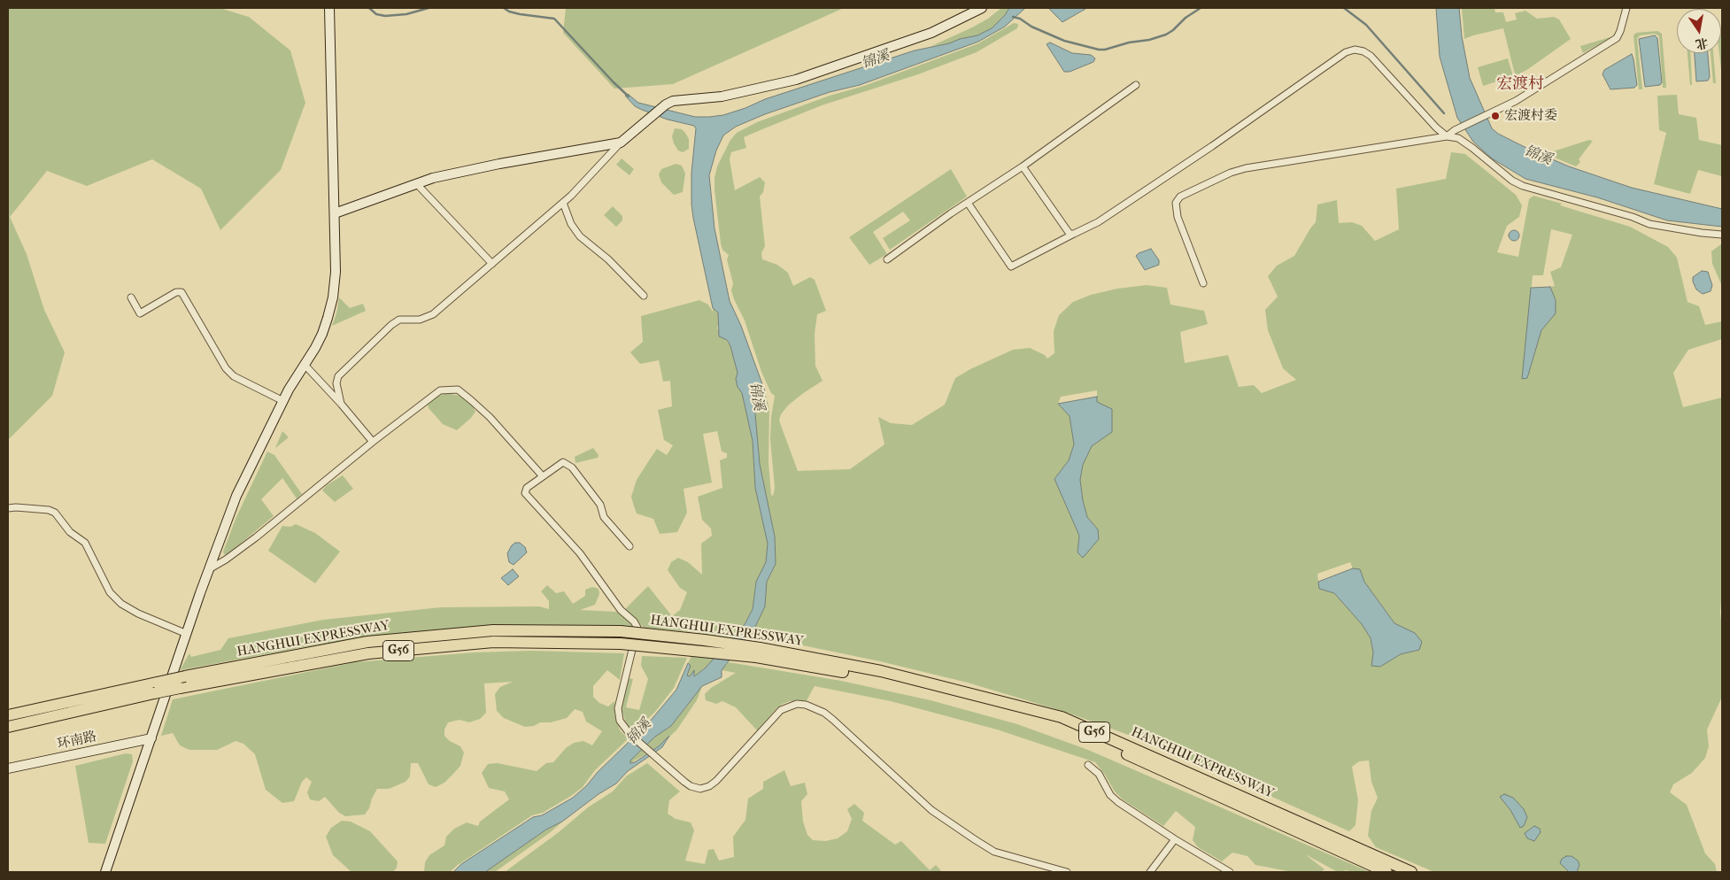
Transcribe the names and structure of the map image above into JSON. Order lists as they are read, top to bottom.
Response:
{
  "streets": {
    "highway": ["HANGHUI EXPRESSWAY", "G56"],
    "street": ["环南路"]
  },
  "districts": ["宏渡村"],
  "water": ["锦溪"],
  "places": ["宏渡村委"],
  "north": "bottom"
}
